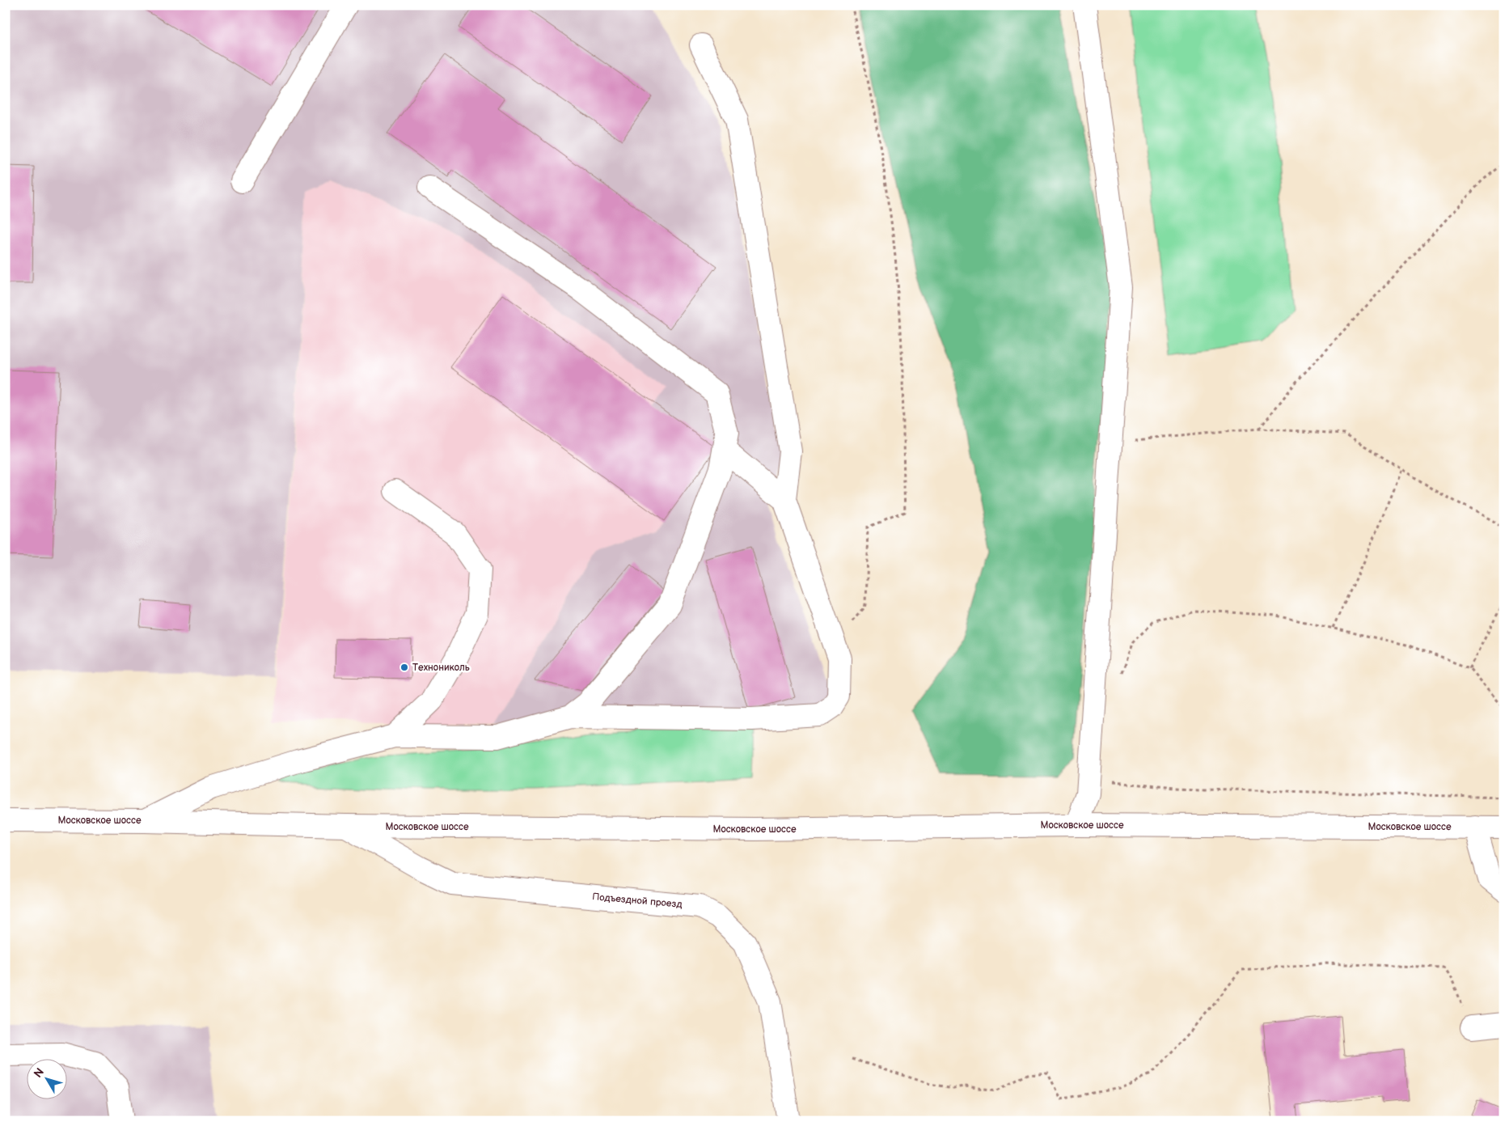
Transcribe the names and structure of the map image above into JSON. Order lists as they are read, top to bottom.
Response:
{
  "streets": {
    "main road": ["Московское шоссе", "Подъездной проезд"]
  },
  "crossings": [
    ["Московское шоссе", "Подъездной проезд"]
  ],
  "places": ["Технониколь"],
  "north": "top left"
}
